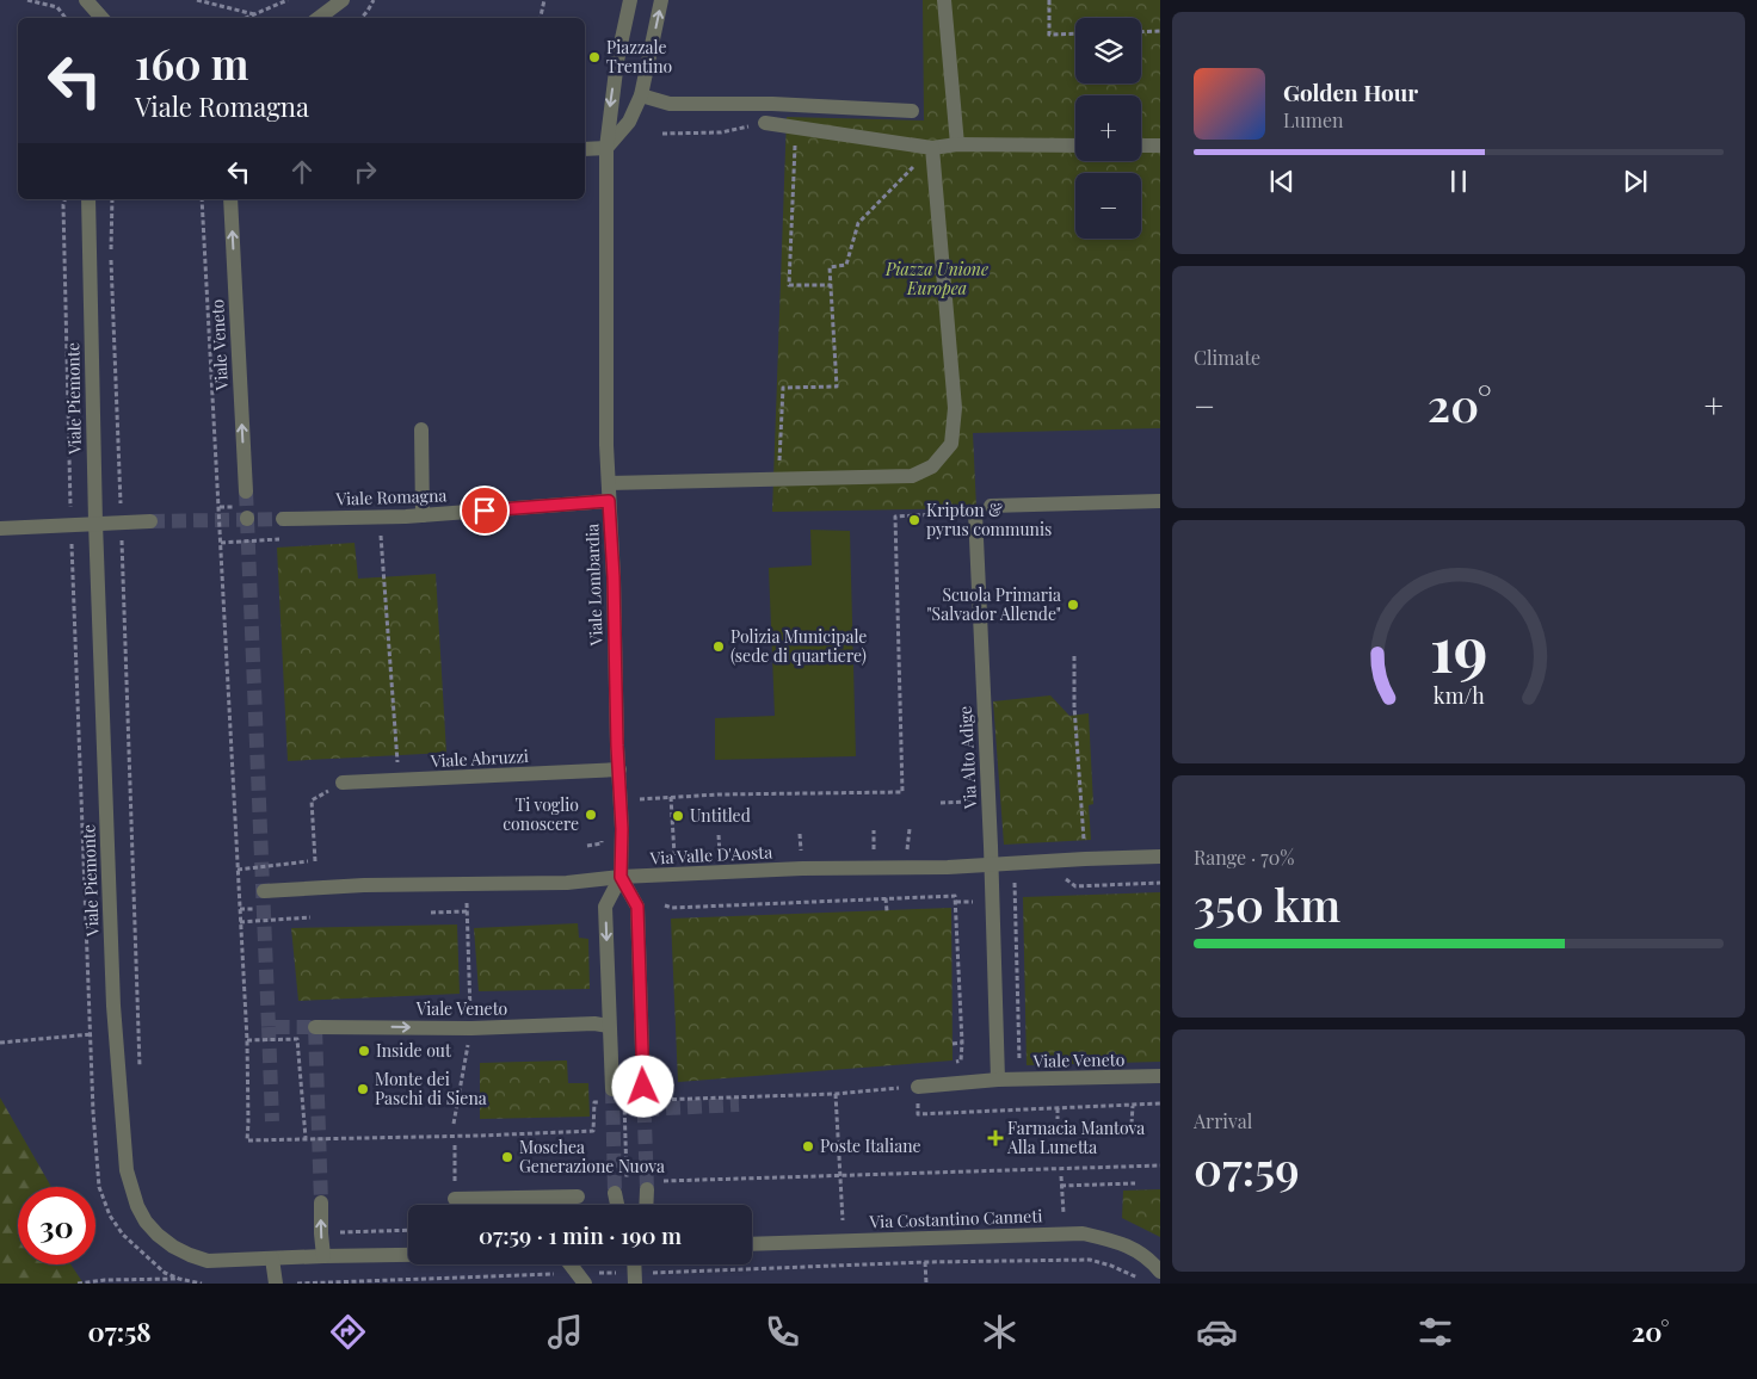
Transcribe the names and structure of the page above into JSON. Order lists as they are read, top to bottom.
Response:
{
  "streets": {
    "street": [
      "Viale Veneto",
      "Viale Piemonte",
      "Viale Romagna",
      "Viale Lombardia",
      "Via Alto Adige",
      "Viale Abruzzi",
      "Via Valle D'Aosta",
      "Via Costantino Canneti"
    ]
  },
  "crossings": [
    ["Viale Veneto", "Viale Lombardia"],
    ["Viale Veneto", "Via Alto Adige"],
    ["Viale Romagna", "Viale Lombardia"],
    ["Viale Lombardia", "Viale Abruzzi"],
    ["Viale Lombardia", "Via Valle D'Aosta"],
    ["Via Alto Adige", "Via Valle D'Aosta"]
  ],
  "parks": ["Piazza Unione Europea"],
  "places": {
    "other": [
      "Piazzale Trentino",
      "Kripton & pyrus communis",
      "Scuola Primaria \"Salvador Allende\"",
      "Polizia Municipale (sede di quartiere)",
      "Ti voglio conoscere",
      "Untitled",
      "Inside out",
      "Monte dei Paschi di Siena",
      "Poste Italiane",
      "Moschea Generazione Nuova"
    ],
    "health": ["Farmacia Mantova Alla Lunetta"]
  },
  "page": {
    "map_buttons": ["+", "−"],
    "turn": ["160 m", "Viale Romagna"],
    "song": ["Golden Hour", "Lumen"],
    "tile": [
      "Climate",
      ["Range · 70%", "350 km"],
      ["Arrival", "07:59"]
    ],
    "heat": ["−", "20°", "+"],
    "limit": "30",
    "trip": "07:59 · 1 min · 190 m",
    "tabs": ["07:58", "20°"],
    "gauge": ["19", "km/h"]
  }
}
